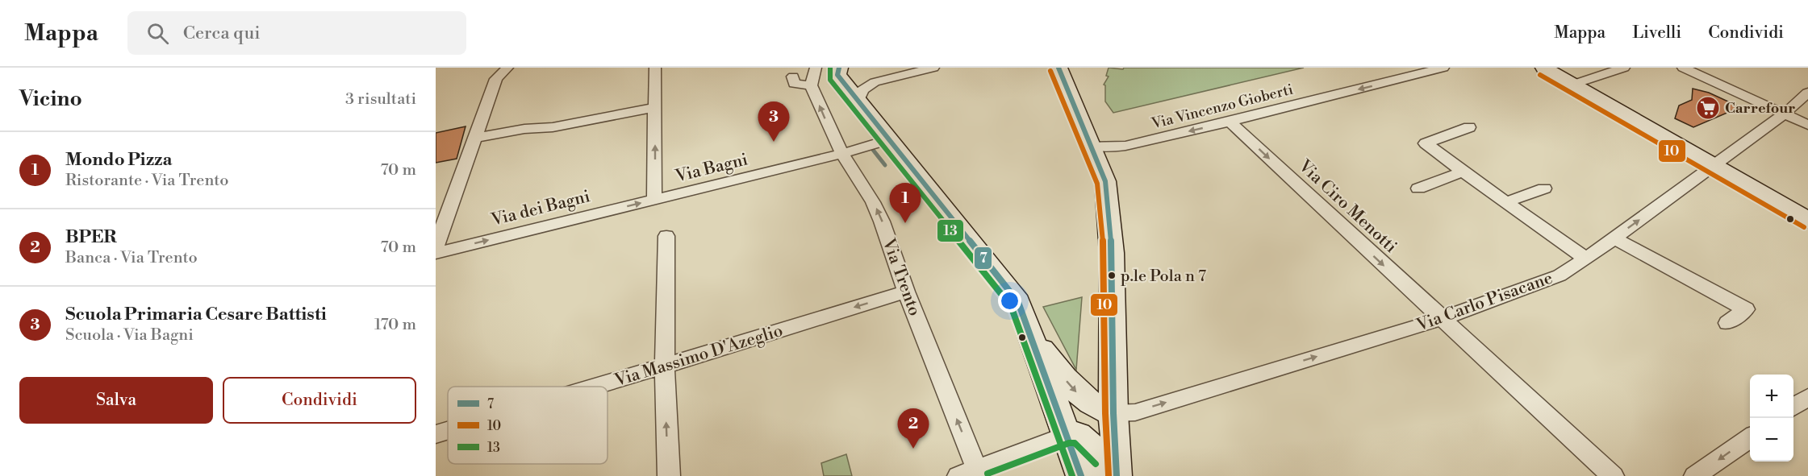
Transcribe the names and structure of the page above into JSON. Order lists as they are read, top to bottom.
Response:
{
  "streets": {
    "street": [
      "Via Vincenzo Gioberti",
      "Via Bagni",
      "Via Ciro Menotti",
      "Via dei Bagni",
      "Via Trento",
      "Via Carlo Pisacane",
      "Via Massimo D'Azeglio"
    ]
  },
  "crossings": [
    ["Via Vincenzo Gioberti", "Via Ciro Menotti"],
    ["Via Bagni", "Via dei Bagni"],
    ["Via Bagni", "Via Trento"],
    ["Via Ciro Menotti", "Via Carlo Pisacane"],
    ["Via Trento", "Via Massimo D'Azeglio"]
  ],
  "one_way": [
    "Via Vincenzo Gioberti",
    "Via Ciro Menotti",
    "Via Trento",
    "Via Carlo Pisacane",
    "Via Massimo D'Azeglio"
  ],
  "places": {
    "supermarket": ["Carrefour"],
    "other": ["p.le Pola n 7"]
  },
  "lines": ["transit line 7", "transit line 13", "transit line 10"],
  "legend": ["7", "10", "13"],
  "page": {
    "header": "Mappa",
    "search": "Cerca qui",
    "nav": ["Mappa", "Livelli", "Condividi"],
    "heading": ["Vicino", "3 risultati"],
    "pins": ["3", "1", "2"],
    "list": [
      {
        "mark": "1",
        "name": "Mondo Pizza",
        "note": "Ristorante · Via Trento",
        "value": "70 m"
      },
      {
        "mark": "2",
        "name": "BPER",
        "note": "Banca · Via Trento",
        "value": "70 m"
      },
      {
        "mark": "3",
        "name": "Scuola Primaria Cesare Battisti",
        "note": "Scuola · Via Bagni",
        "value": "170 m"
      }
    ],
    "buttons": ["Salva", "Condividi"],
    "map_buttons": ["+", "−"]
  }
}
